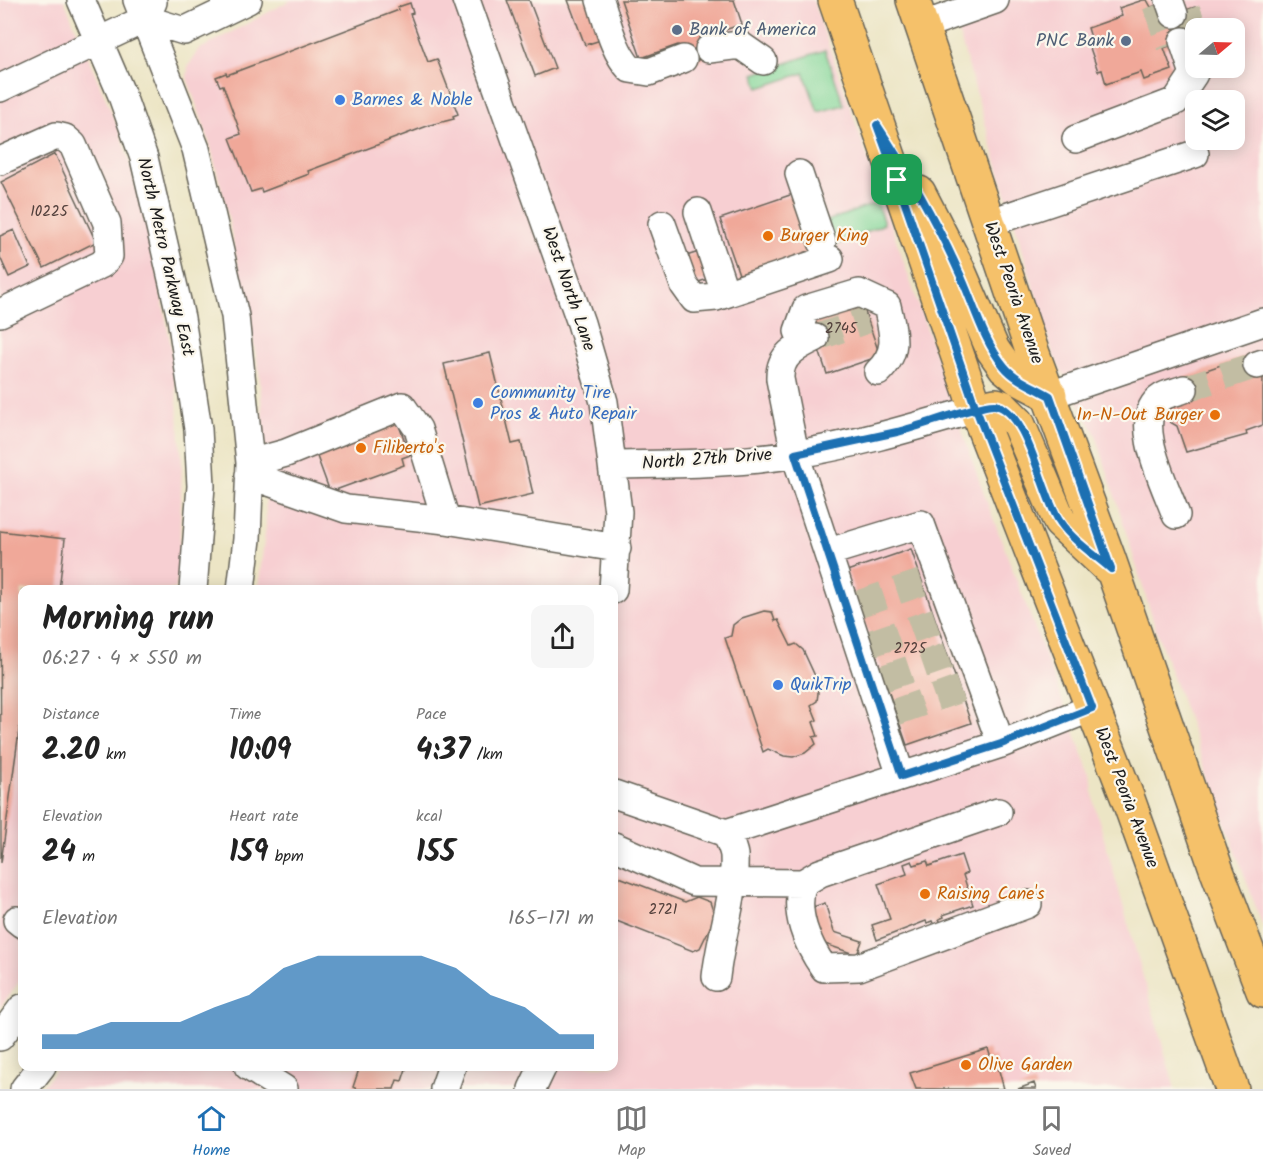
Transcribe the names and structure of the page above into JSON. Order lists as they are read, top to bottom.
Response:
{
  "streets": {
    "main road": ["West Peoria Avenue"],
    "street": ["North Metro Parkway East", "West North Lane", "North 27th Drive"]
  },
  "crossings": [
    ["West North Lane", "North 27th Drive"],
    ["West Peoria Avenue", "North 27th Drive"]
  ],
  "places": [
    "Bank of America",
    "PNC Bank",
    "Barnes & Noble",
    "Burger King",
    "Community Tire Pros & Auto Repair",
    "In-N-Out Burger",
    "Filiberto's",
    "QuikTrip",
    "Raising Cane's",
    "Olive Garden"
  ],
  "house_numbers": [
    "10225",
    "2745",
    "2725",
    "2721"
  ],
  "north": "right",
  "page": {
    "heading": ["Morning run", "06:27 · 4 × 550 m"],
    "stats": [
      ["Distance", "2.20 km"],
      ["Time", "10:09"],
      ["Pace", "4:37 /km"],
      ["Elevation", "24 m"],
      ["Heart rate", "159 bpm"],
      ["kcal", "155"]
    ],
    "chart": ["Elevation", "165–171 m"],
    "tabs": ["Home", "Map", "Saved"]
  }
}
